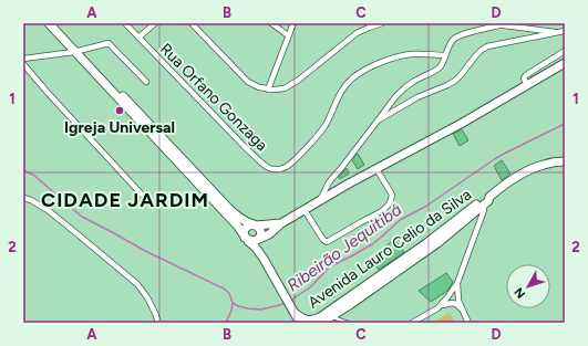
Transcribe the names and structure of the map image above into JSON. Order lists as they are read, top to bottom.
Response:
{
  "streets": {
    "street": ["Rua Orfano Gonzaga", "Avenida Lauro Celio da Silva"]
  },
  "districts": ["CIDADE JARDIM"],
  "water": ["Ribeirão Jequitibá"],
  "places": ["Igreja Universal"],
  "north": "bottom left",
  "grid": {
    "columns": [
      "A",
      "B",
      "C",
      "D"
    ],
    "rows": ["1", "2"]
  }
}
